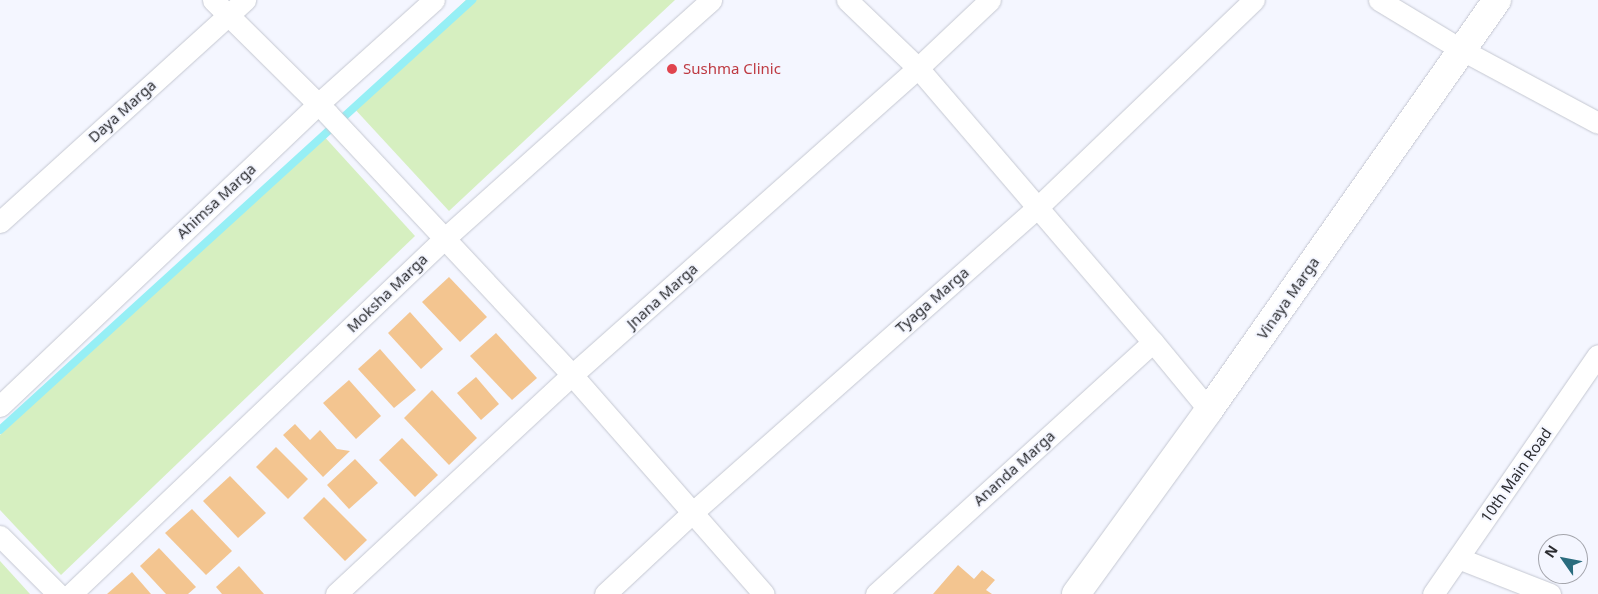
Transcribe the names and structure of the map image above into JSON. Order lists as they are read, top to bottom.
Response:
{
  "streets": {
    "street": [
      "Daya Marga",
      "Ahimsa Marga",
      "Moksha Marga",
      "Jnana Marga",
      "Vinaya Marga",
      "Tyaga Marga",
      "Ananda Marga",
      "10th Main Road"
    ]
  },
  "places": ["Sushma Clinic"],
  "north": "top left"
}
